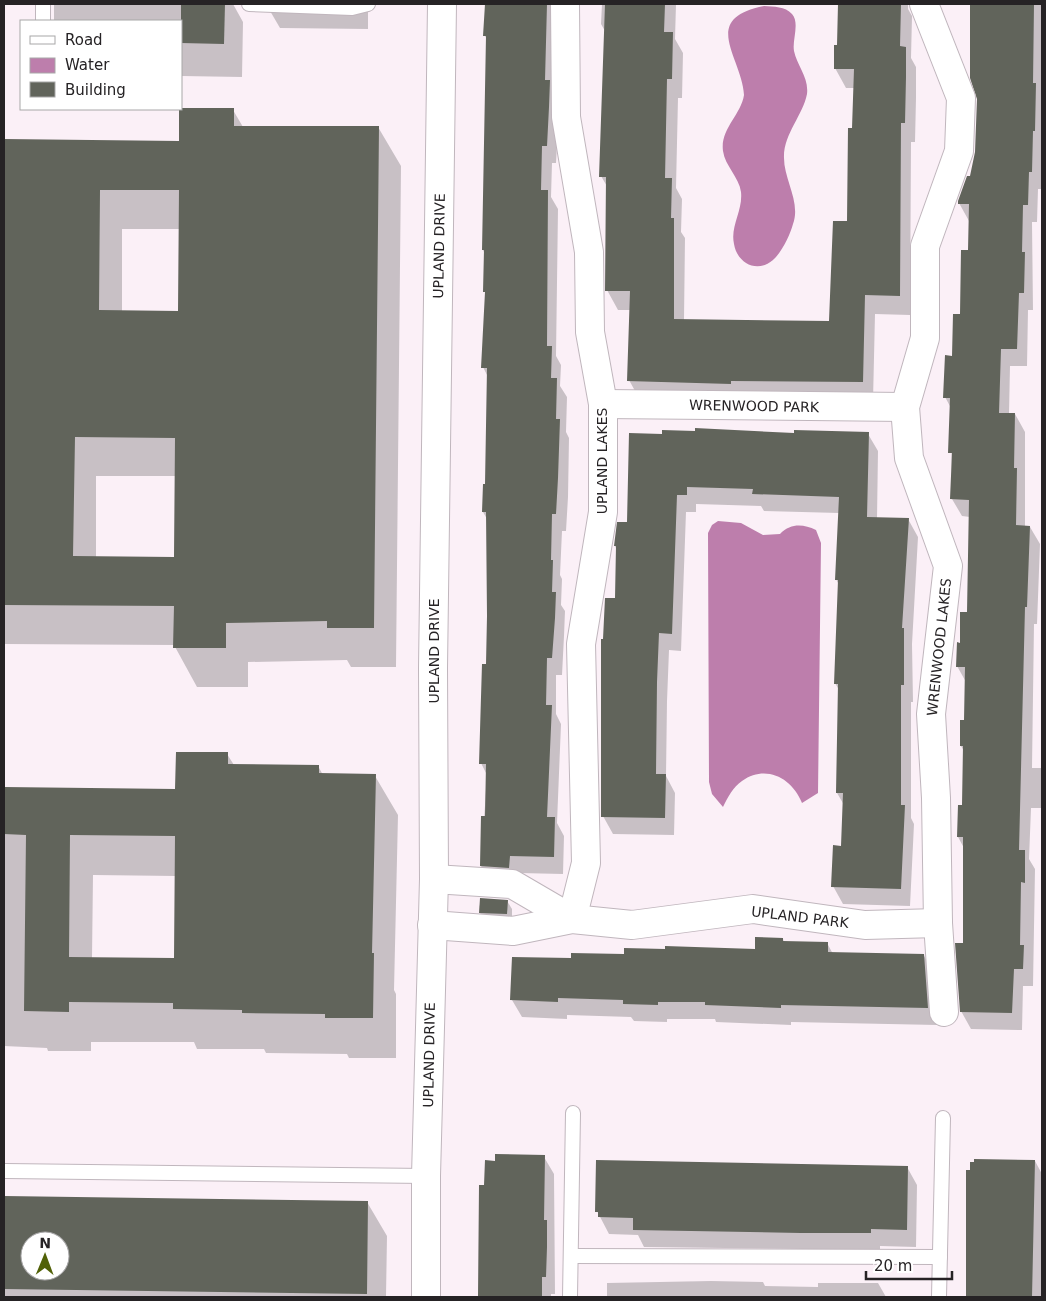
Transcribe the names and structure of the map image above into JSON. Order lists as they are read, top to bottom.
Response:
{
  "streets": {
    "street": [
      "UPLAND DRIVE",
      "WRENWOOD PARK",
      "UPLAND LAKES",
      "WRENWOOD LAKES",
      "UPLAND PARK"
    ]
  },
  "crossings": [
    ["UPLAND DRIVE", "UPLAND PARK"],
    ["WRENWOOD PARK", "UPLAND LAKES"],
    ["WRENWOOD PARK", "WRENWOOD LAKES"],
    ["UPLAND LAKES", "UPLAND PARK"],
    ["WRENWOOD LAKES", "UPLAND PARK"]
  ],
  "legend": ["Road", "Water", "Building"],
  "scale_bar": "20 m",
  "north": "top"
}
